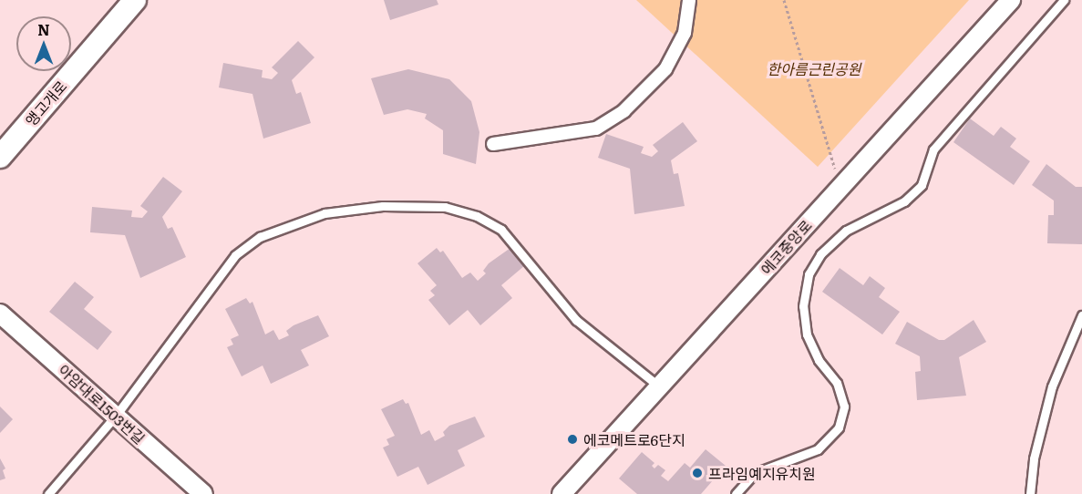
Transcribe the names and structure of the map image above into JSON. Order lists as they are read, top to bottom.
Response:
{
  "streets": {
    "street": ["앵고개로", "에코중앙로", "아암대로1503번길"]
  },
  "parks": ["한아름근린공원"],
  "places": ["에코메트로6단지", "프라임예지유치원"],
  "north": "top"
}
